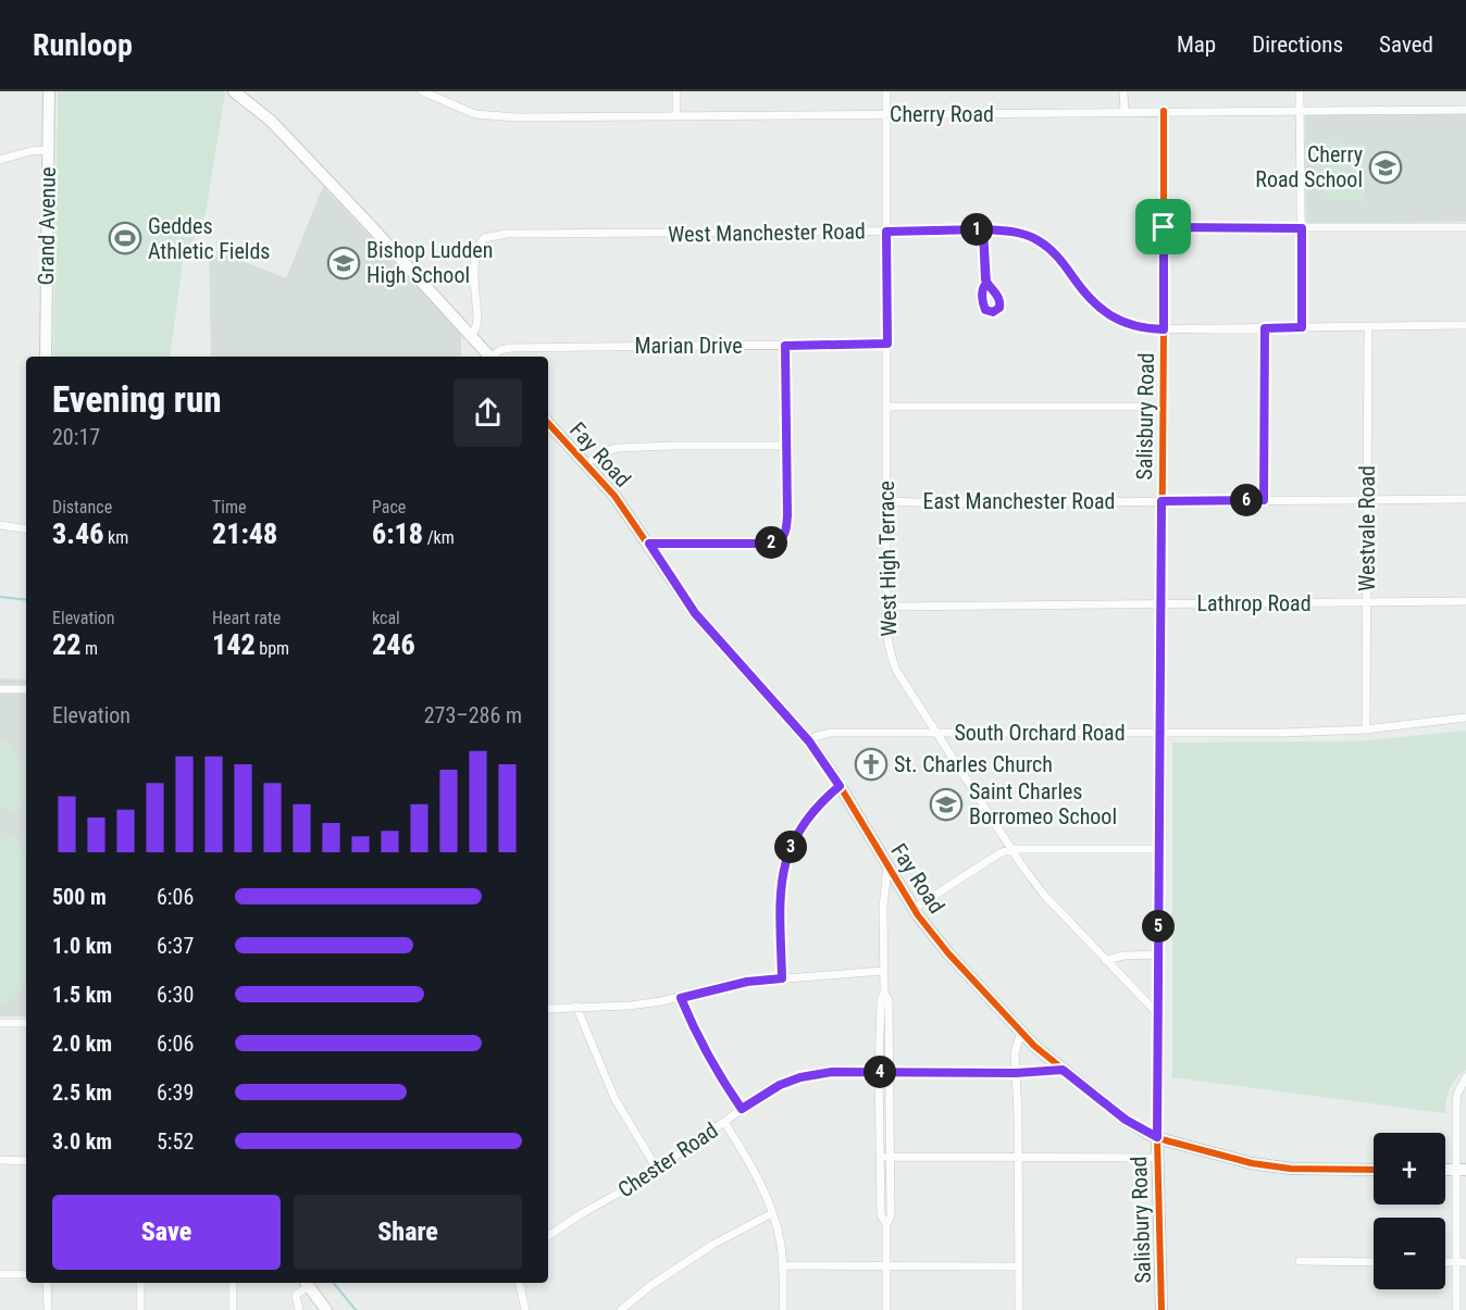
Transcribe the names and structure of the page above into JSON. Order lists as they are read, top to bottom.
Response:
{
  "streets": {
    "street": [
      "Cherry Road",
      "Grand Avenue",
      "West Manchester Road",
      "Marian Drive",
      "Salisbury Road",
      "Fay Road",
      "East Manchester Road",
      "Westvale Road",
      "West High Terrace",
      "Lathrop Road",
      "South Orchard Road",
      "Chester Road"
    ]
  },
  "crossings": [
    ["Cherry Road", "Salisbury Road"],
    ["Cherry Road", "West High Terrace"],
    ["West Manchester Road", "Salisbury Road"],
    ["West Manchester Road", "Westvale Road"],
    ["West Manchester Road", "West High Terrace"],
    ["Marian Drive", "West High Terrace"],
    ["Salisbury Road", "Fay Road"],
    ["Salisbury Road", "East Manchester Road"],
    ["Salisbury Road", "West High Terrace"],
    ["Salisbury Road", "Lathrop Road"],
    ["Salisbury Road", "South Orchard Road"],
    ["Fay Road", "South Orchard Road"],
    ["Fay Road", "Chester Road"],
    ["East Manchester Road", "Westvale Road"],
    ["East Manchester Road", "West High Terrace"],
    ["Westvale Road", "Lathrop Road"],
    ["Westvale Road", "South Orchard Road"],
    ["West High Terrace", "Lathrop Road"],
    ["West High Terrace", "South Orchard Road"]
  ],
  "places": {
    "school or university": ["Cherry Road School", "Bishop Ludden High School", "Saint Charles Borromeo School"],
    "sports": ["Geddes Athletic Fields"],
    "church": ["St. Charles Church"]
  },
  "page": {
    "header": "Runloop",
    "nav": ["Map", "Directions", "Saved"],
    "pins": [
      "1",
      "6",
      "2",
      "3",
      "5",
      "4"
    ],
    "heading": ["Evening run", "20:17"],
    "stats": [
      ["Distance", "3.46 km"],
      ["Time", "21:48"],
      ["Pace", "6:18 /km"],
      ["Elevation", "22 m"],
      ["Heart rate", "142 bpm"],
      ["kcal", "246"]
    ],
    "chart": ["Elevation", "273–286 m"],
    "list": [
      {
        "name": "500 m",
        "note": "6:06"
      },
      {
        "name": "1.0 km",
        "note": "6:37"
      },
      {
        "name": "1.5 km",
        "note": "6:30"
      },
      {
        "name": "2.0 km",
        "note": "6:06"
      },
      {
        "name": "2.5 km",
        "note": "6:39"
      },
      {
        "name": "3.0 km",
        "note": "5:52"
      }
    ],
    "map_buttons": ["+", "−"],
    "buttons": ["Save", "Share"]
  }
}
